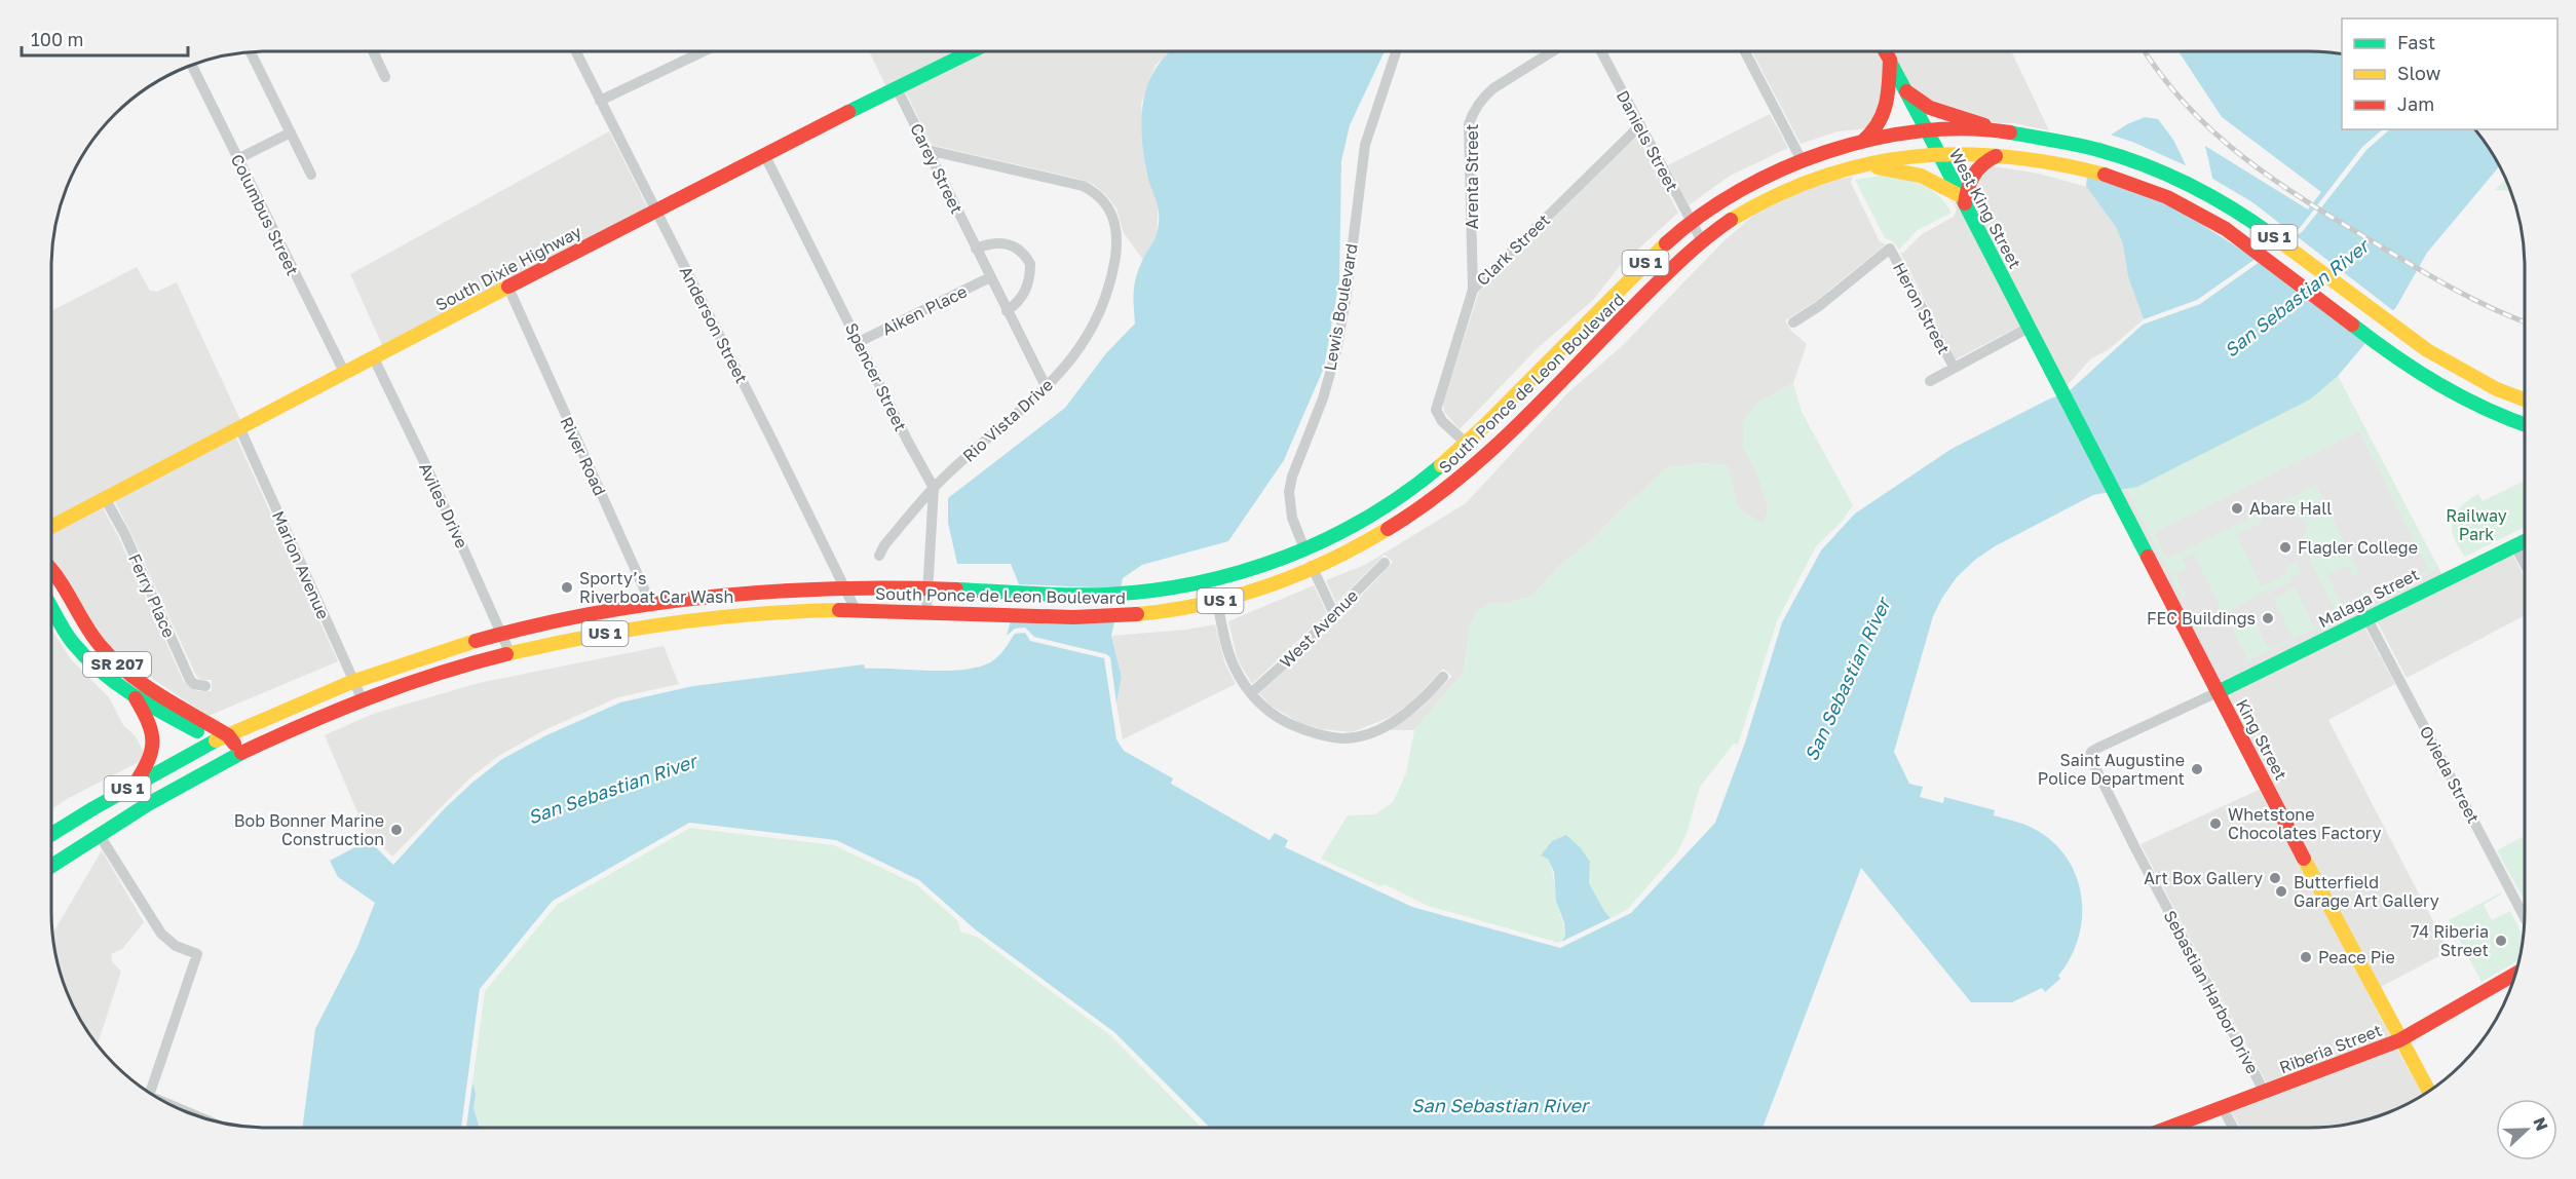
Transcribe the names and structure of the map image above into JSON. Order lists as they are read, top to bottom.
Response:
{
  "streets": {
    "main road": [
      "West King Street",
      "US 1",
      "South Dixie Highway",
      "South Ponce de Leon Boulevard",
      "Malaga Street",
      "SR 207",
      "King Street",
      "Riberia Street"
    ],
    "street": [
      "Daniels Street",
      "Carey Street",
      "Arenta Street",
      "Columbus Street",
      "Clark Street",
      "Lewis Boulevard",
      "Heron Street",
      "Aiken Place",
      "Anderson Street",
      "Spencer Street",
      "Rio Vista Drive",
      "River Road",
      "Aviles Drive",
      "Marion Avenue",
      "Ferry Place",
      "West Avenue",
      "Ovieda Street",
      "Sebastian Harbor Drive"
    ]
  },
  "crossings": [
    ["Daniels Street", "Clark Street"],
    ["Daniels Street", "South Ponce de Leon Boulevard"],
    ["Carey Street", "South Dixie Highway"],
    ["Carey Street", "Aiken Place"],
    ["Carey Street", "Rio Vista Drive"],
    ["Arenta Street", "Clark Street"],
    ["West King Street", "US 1"],
    ["West King Street", "South Ponce de Leon Boulevard"],
    ["West King Street", "King Street"],
    ["Columbus Street", "South Dixie Highway"],
    ["US 1", "South Ponce de Leon Boulevard"],
    ["Clark Street", "South Ponce de Leon Boulevard"],
    ["South Dixie Highway", "Anderson Street"],
    ["South Dixie Highway", "Spencer Street"],
    ["South Dixie Highway", "River Road"],
    ["South Dixie Highway", "Aviles Drive"],
    ["South Dixie Highway", "Marion Avenue"],
    ["South Dixie Highway", "Ferry Place"],
    ["Lewis Boulevard", "South Ponce de Leon Boulevard"],
    ["Lewis Boulevard", "West Avenue"],
    ["Aiken Place", "Spencer Street"],
    ["Anderson Street", "South Ponce de Leon Boulevard"],
    ["Spencer Street", "Rio Vista Drive"],
    ["South Ponce de Leon Boulevard", "River Road"],
    ["South Ponce de Leon Boulevard", "Aviles Drive"],
    ["South Ponce de Leon Boulevard", "Marion Avenue"],
    ["South Ponce de Leon Boulevard", "SR 207"],
    ["Malaga Street", "King Street"],
    ["Malaga Street", "Ovieda Street"],
    ["Malaga Street", "Sebastian Harbor Drive"],
    ["King Street", "Sebastian Harbor Drive"],
    ["King Street", "Riberia Street"],
    ["Sebastian Harbor Drive", "Riberia Street"]
  ],
  "water": ["San Sebastian River"],
  "parks": ["Railway Park"],
  "places": [
    "Abare Hall",
    "Flagler College",
    "Sporty’s Riverboat Car Wash",
    "FEC Buildings",
    "Saint Augustine Police Department",
    "Whetstone Chocolates Factory",
    "Bob Bonner Marine Construction",
    "Art Box Gallery",
    "Butterfield Garage Art Gallery",
    "74 Riberia Street",
    "Peace Pie"
  ],
  "legend": ["Fast", "Slow", "Jam"],
  "scale_bar": "100 m",
  "north": "right"
}
